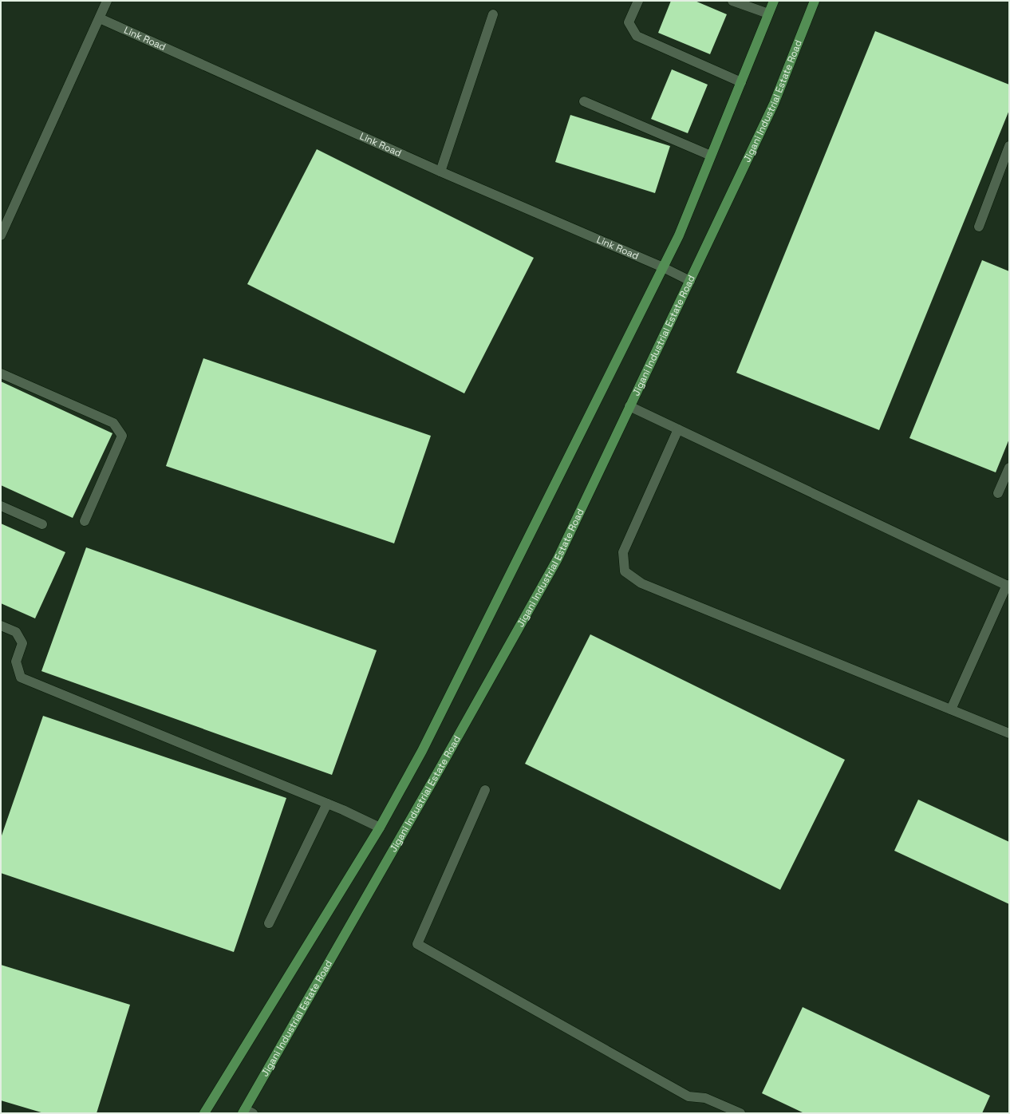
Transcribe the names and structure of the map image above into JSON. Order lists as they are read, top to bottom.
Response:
{
  "streets": {
    "main road": ["Jigani Industrial Estate Road"],
    "street": ["Link Road"]
  },
  "crossings": [
    ["Link Road", "Jigani Industrial Estate Road"]
  ]
}
